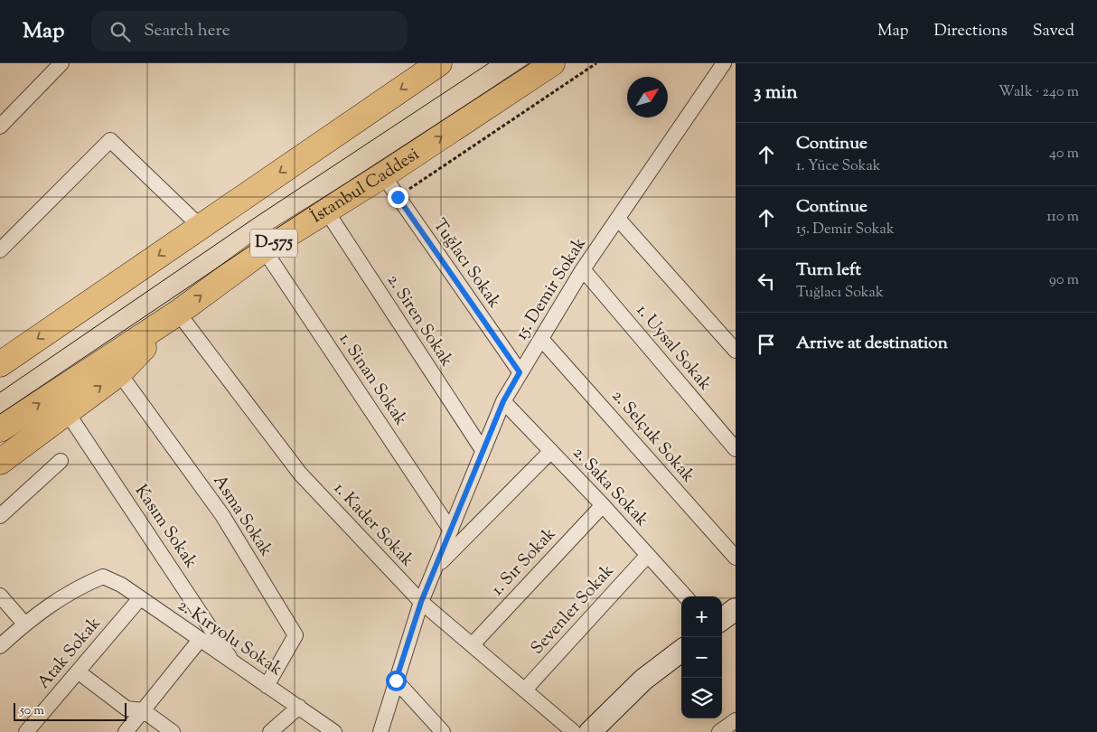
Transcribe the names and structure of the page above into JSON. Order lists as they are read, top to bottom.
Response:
{
  "streets": {
    "highway": ["İstanbul Caddesi", "D-575"],
    "street": [
      "Tuğlacı Sokak",
      "15. Demir Sokak",
      "2. Siren Sokak",
      "1. Uysal Sokak",
      "1. Sinan Sokak",
      "2. Selçuk Sokak",
      "2. Saka Sokak",
      "Asma Sokak",
      "1. Kader Sokak",
      "Kasım Sokak",
      "1. Sır Sokak",
      "Sevenler Sokak",
      "2. Kıryolu Sokak",
      "Atak Sokak"
    ]
  },
  "crossings": [
    ["İstanbul Caddesi", "Tuğlacı Sokak"],
    ["İstanbul Caddesi", "2. Siren Sokak"],
    ["İstanbul Caddesi", "1. Sinan Sokak"],
    ["İstanbul Caddesi", "1. Kader Sokak"],
    ["Tuğlacı Sokak", "15. Demir Sokak"],
    ["15. Demir Sokak", "2. Siren Sokak"],
    ["15. Demir Sokak", "1. Uysal Sokak"],
    ["15. Demir Sokak", "1. Sinan Sokak"],
    ["15. Demir Sokak", "2. Selçuk Sokak"],
    ["15. Demir Sokak", "2. Saka Sokak"],
    ["15. Demir Sokak", "1. Kader Sokak"],
    ["2. Saka Sokak", "1. Sır Sokak"],
    ["2. Saka Sokak", "Sevenler Sokak"],
    ["Asma Sokak", "2. Kıryolu Sokak"],
    ["1. Kader Sokak", "1. Sır Sokak"],
    ["1. Kader Sokak", "Sevenler Sokak"],
    ["Kasım Sokak", "2. Kıryolu Sokak"],
    ["2. Kıryolu Sokak", "Atak Sokak"]
  ],
  "scale_bar": "50 m",
  "north": "top right",
  "page": {
    "header": "Map",
    "search": "Search here",
    "nav": ["Map", "Directions", "Saved"],
    "heading": ["3 min", "Walk · 240 m"],
    "list": [
      ["Continue", "1. Yüce Sokak", "40 m"],
      ["Continue", "15. Demir Sokak", "110 m"],
      ["Turn left", "Tuğlacı Sokak", "90 m"],
      "Arrive at destination"
    ],
    "map_buttons": ["+", "−"],
    "scale": "50 m"
  }
}
